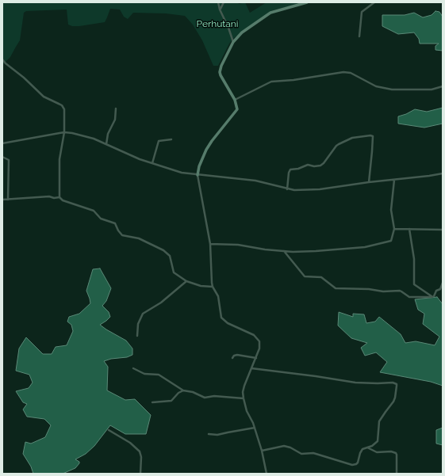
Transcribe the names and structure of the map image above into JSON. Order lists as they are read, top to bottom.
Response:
{
  "parks": ["Perhutani"]
}
